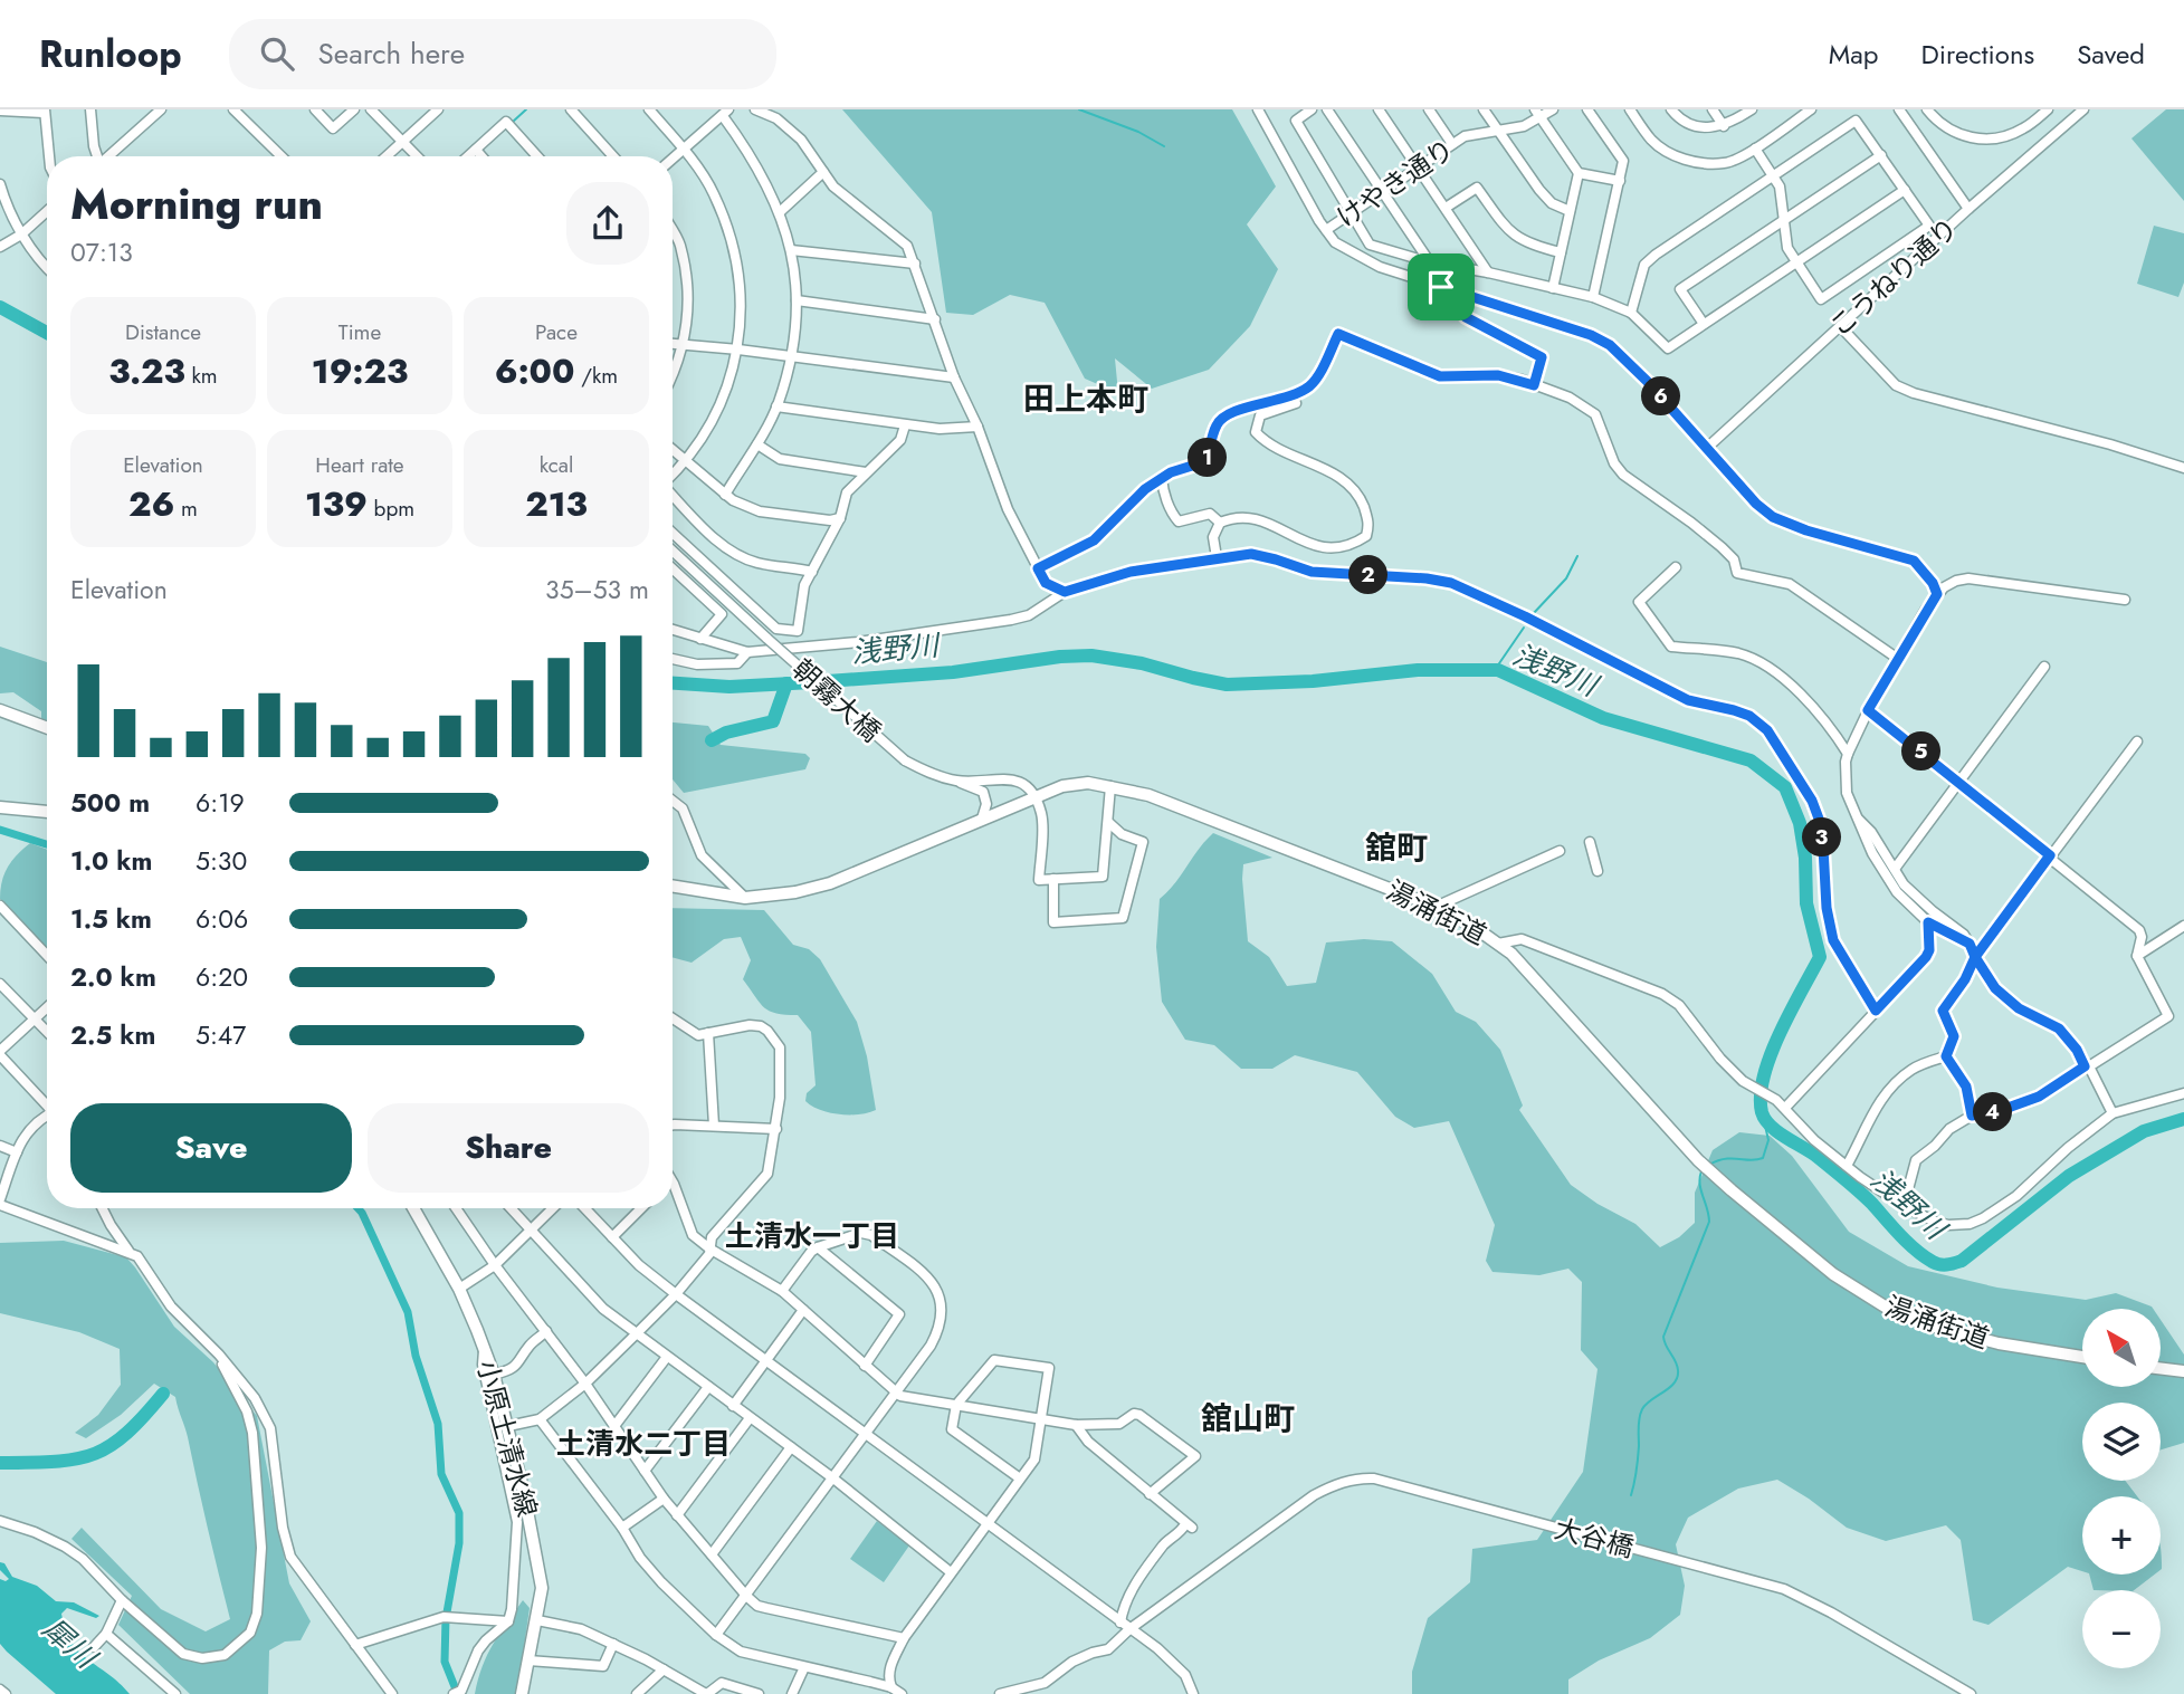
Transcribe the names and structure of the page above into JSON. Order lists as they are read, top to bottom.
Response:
{
  "streets": {
    "main road": ["湯涌街道", "小原土清水線"],
    "street": [
      "けやき通り",
      "こうねり通り",
      "朝霧大橋",
      "大谷橋"
    ]
  },
  "districts": [
    "田上本町",
    "舘町",
    "土清水一丁目",
    "舘山町",
    "土清水二丁目"
  ],
  "water": ["浅野川", "犀川"],
  "north": "top left",
  "page": {
    "header": "Runloop",
    "search": "Search here",
    "nav": ["Map", "Directions", "Saved"],
    "heading": ["Morning run", "07:13"],
    "stats": [
      ["Distance", "3.23 km"],
      ["Time", "19:23"],
      ["Pace", "6:00 /km"],
      ["Elevation", "26 m"],
      ["Heart rate", "139 bpm"],
      ["kcal", "213"]
    ],
    "pins": [
      "6",
      "1",
      "2",
      "5",
      "3",
      "4"
    ],
    "chart": ["Elevation", "35–53 m"],
    "list": [
      {
        "name": "500 m",
        "note": "6:19"
      },
      {
        "name": "1.0 km",
        "note": "5:30"
      },
      {
        "name": "1.5 km",
        "note": "6:06"
      },
      {
        "name": "2.0 km",
        "note": "6:20"
      },
      {
        "name": "2.5 km",
        "note": "5:47"
      }
    ],
    "buttons": ["Save", "Share"],
    "map_buttons": ["+", "−"]
  }
}
